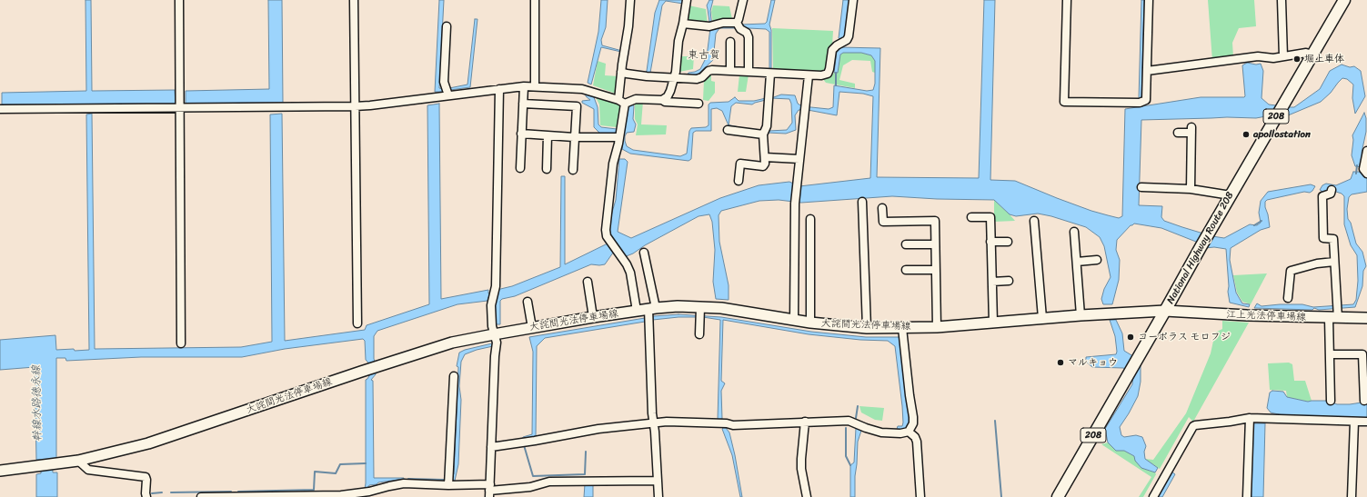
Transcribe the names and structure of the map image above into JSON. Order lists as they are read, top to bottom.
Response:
{
  "streets": {
    "highway": ["208", "National Highway Route 208"],
    "main road": ["江上光法停車場線", "大詫間光法停車場線"]
  },
  "crossings": [
    ["National Highway Route 208", "江上光法停車場線"],
    ["National Highway Route 208", "大詫間光法停車場線"],
    ["江上光法停車場線", "大詫間光法停車場線"]
  ],
  "districts": ["東古賀"],
  "water": ["幹線水路徳永線"],
  "places": [
    "堀上車体",
    "apollostation",
    "コーポラス モロフジ",
    "マルキョウ"
  ]
}
